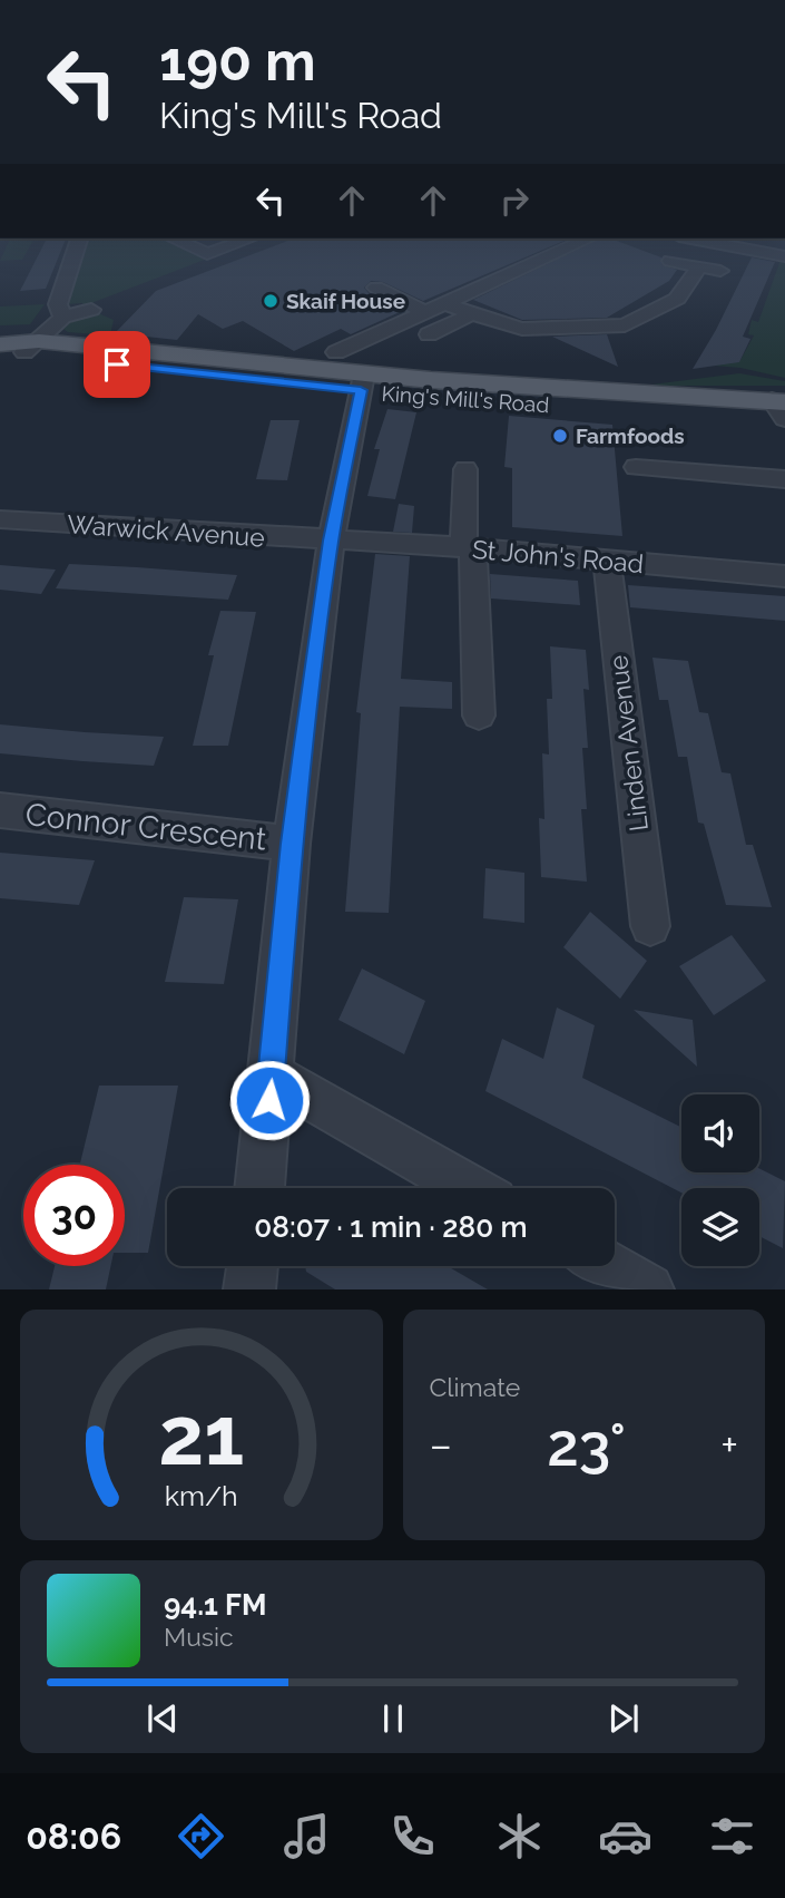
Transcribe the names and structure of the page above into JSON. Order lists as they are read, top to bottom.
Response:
{
  "streets": {
    "main road": ["King's Mill's Road"],
    "street": [
      "Warwick Avenue",
      "St John's Road",
      "Linden Avenue",
      "Connor Crescent"
    ]
  },
  "crossings": [
    ["Warwick Avenue", "St John's Road"],
    ["St John's Road", "Linden Avenue"]
  ],
  "places": ["Skaif House", "Farmfoods"],
  "page": {
    "turn": ["190 m", "King's Mill's Road"],
    "limit": "30",
    "trip": "08:07 · 1 min · 280 m",
    "tile": "Climate",
    "heat": ["−", "23°", "+"],
    "song": ["94.1 FM", "Music"],
    "tabs": "08:06",
    "gauge": ["21", "km/h"]
  }
}
